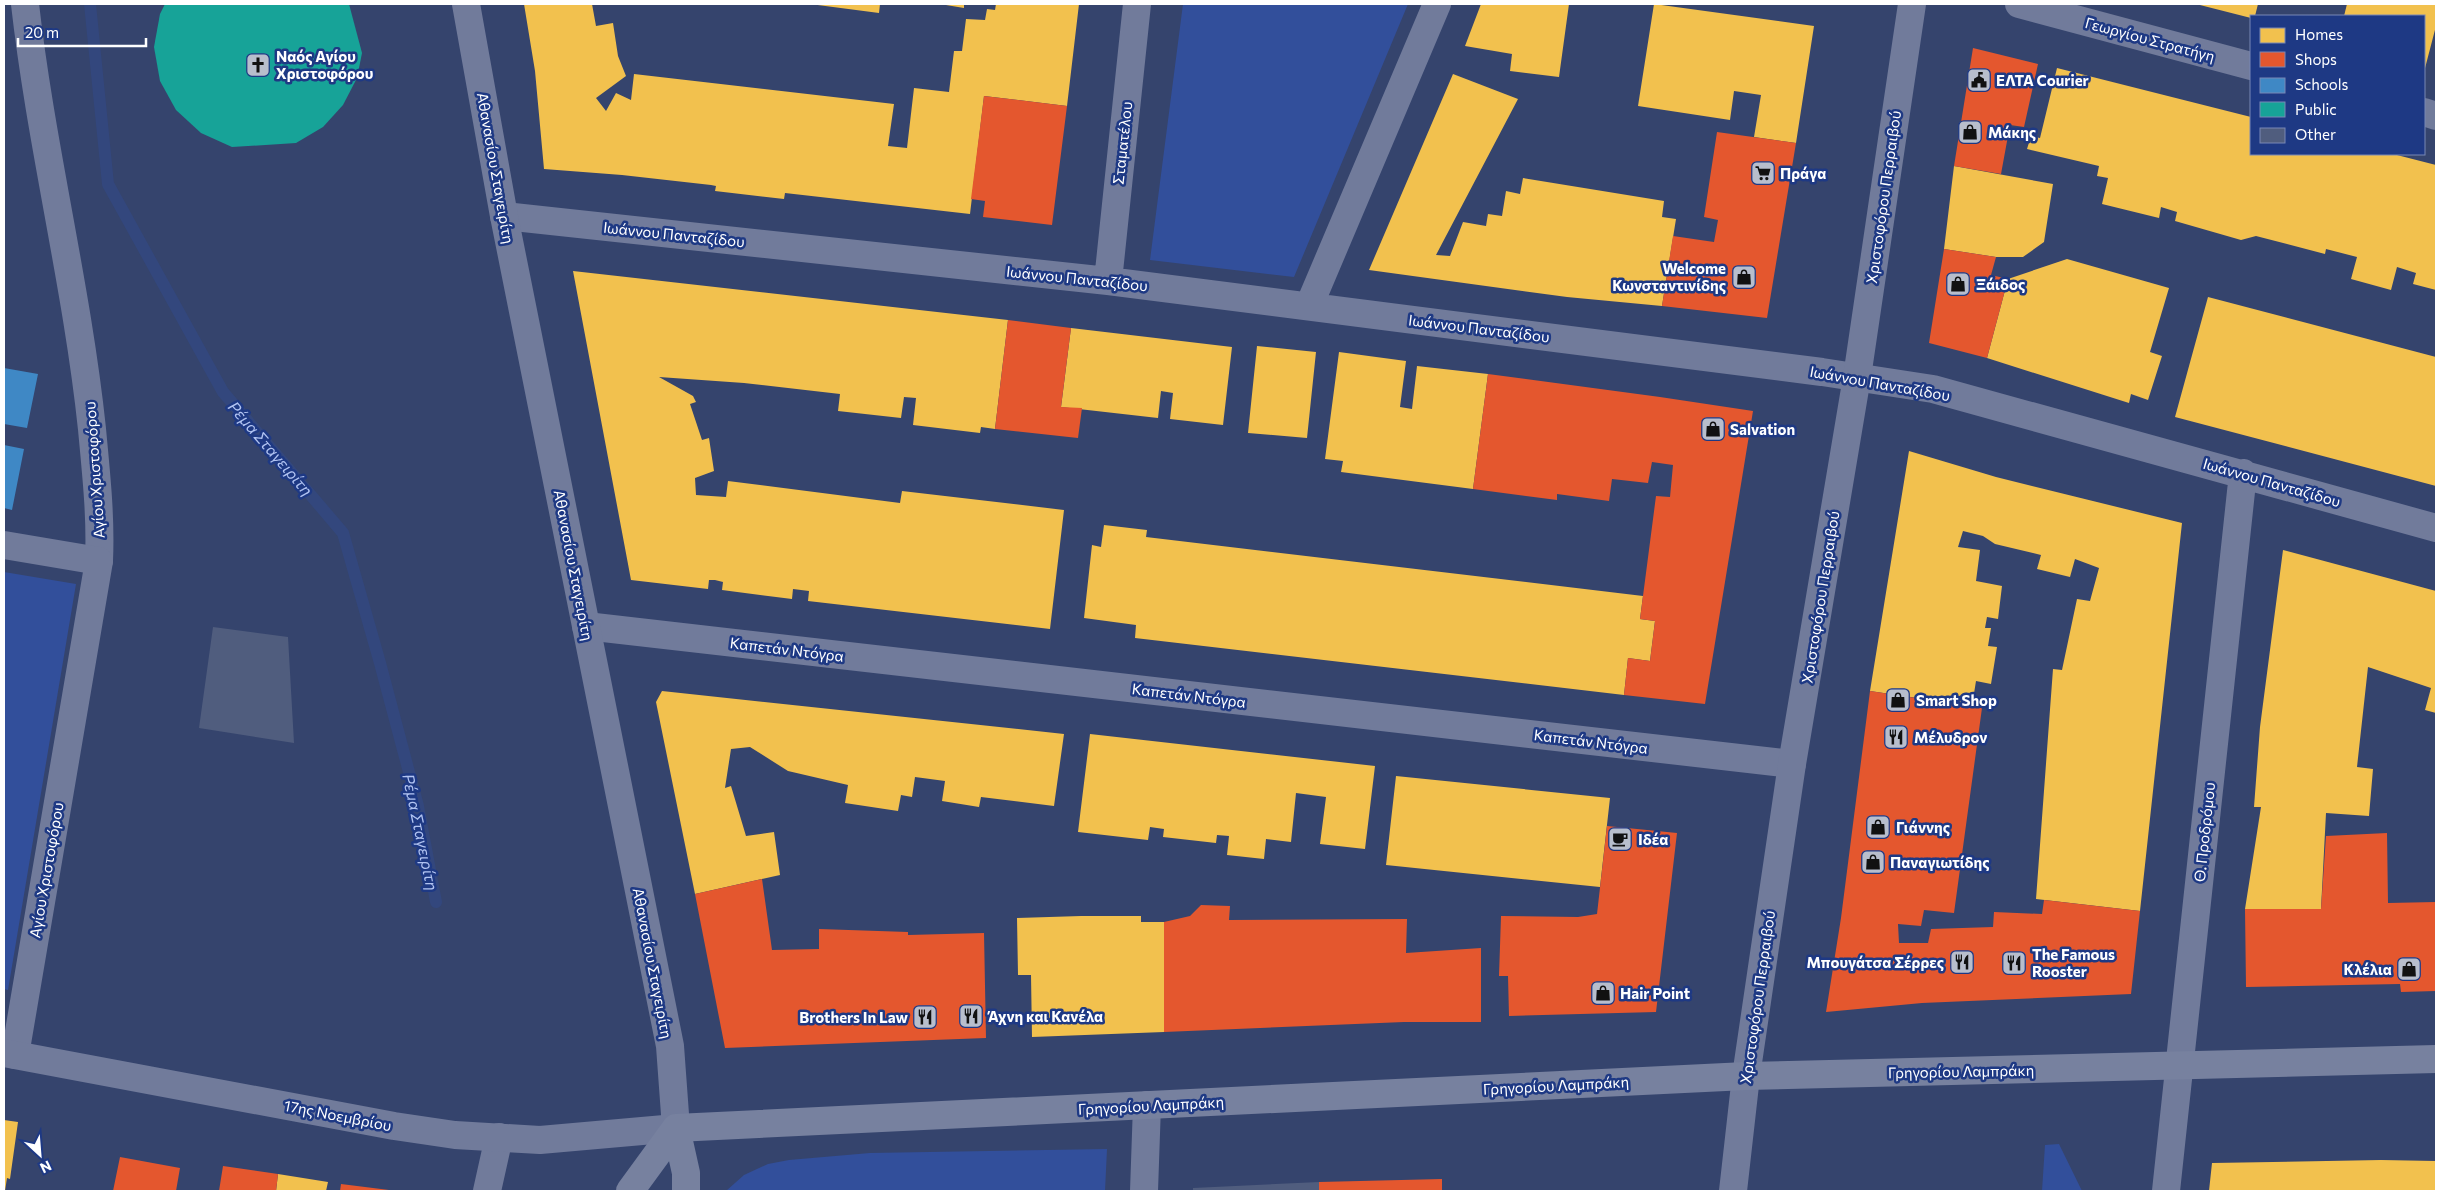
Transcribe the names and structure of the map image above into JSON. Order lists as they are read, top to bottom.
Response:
{
  "streets": {
    "main road": ["Αθανασίου Σταγειρίτη", "Γρηγορίου Λαμπράκη"],
    "street": [
      "Γεωργίου Στρατήγη",
      "Σταματέλου",
      "Χριστοφόρου Περραιβού",
      "Ιωάννου Πανταζίδου",
      "Αγίου Χριστοφόρου",
      "Καπετάν Ντόγρα",
      "Θ. Προδρόμου",
      "17ης Νοεμβρίου"
    ]
  },
  "crossings": [
    ["Σταματέλου", "Ιωάννου Πανταζίδου"],
    ["Αθανασίου Σταγειρίτη", "Ιωάννου Πανταζίδου"],
    ["Αθανασίου Σταγειρίτη", "Καπετάν Ντόγρα"],
    ["Αθανασίου Σταγειρίτη", "Γρηγορίου Λαμπράκη"],
    ["Αθανασίου Σταγειρίτη", "17ης Νοεμβρίου"],
    ["Χριστοφόρου Περραιβού", "Ιωάννου Πανταζίδου"],
    ["Χριστοφόρου Περραιβού", "Καπετάν Ντόγρα"],
    ["Χριστοφόρου Περραιβού", "Γρηγορίου Λαμπράκη"],
    ["Ιωάννου Πανταζίδου", "Θ. Προδρόμου"],
    ["Αγίου Χριστοφόρου", "17ης Νοεμβρίου"],
    ["Θ. Προδρόμου", "Γρηγορίου Λαμπράκη"],
    ["Γρηγορίου Λαμπράκη", "17ης Νοεμβρίου"]
  ],
  "water": ["Ρέμα Σταγειρίτη"],
  "places": {
    "church": ["Ναός Αγίου Χριστοφόρου"],
    "public building": ["ΕΛΤΑ Courier"],
    "shop": [
      "Μάκης",
      "Welcome Κωνσταντινίδης",
      "Ξάιδος",
      "Salvation",
      "Smart Shop",
      "Γιάννης",
      "Παναγιωτίδης",
      "Κλέλια",
      "Hair Point"
    ],
    "supermarket": ["Πράγα"],
    "restaurant": [
      "Μέλυδρον",
      "Μπουγάτσα Σέρρες",
      "The Famous Rooster",
      "Άχνη και Κανέλα",
      "Brothers In Law"
    ],
    "cafe": ["Ιδέα"]
  },
  "legend": [
    "Homes",
    "Shops",
    "Schools",
    "Public",
    "Other"
  ],
  "scale_bar": "20 m",
  "north": "bottom right"
}
